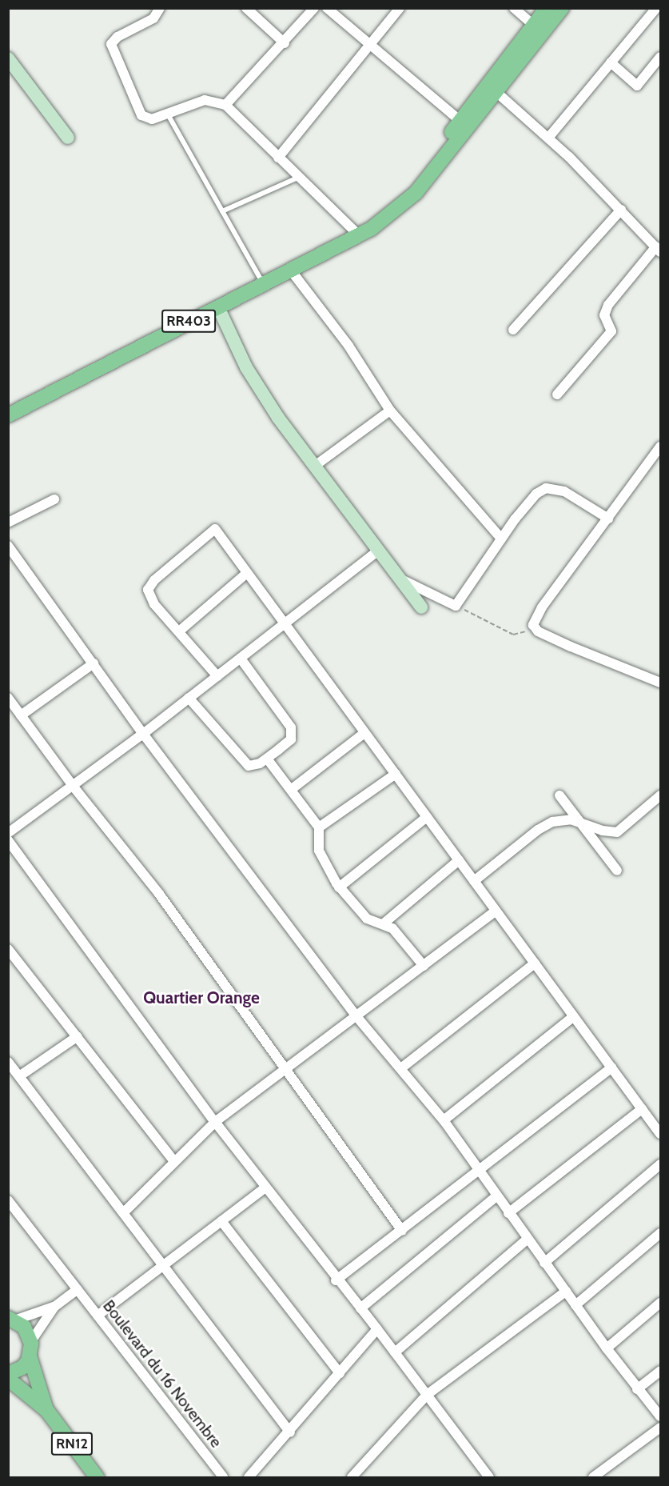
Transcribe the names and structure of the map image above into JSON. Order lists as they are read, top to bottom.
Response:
{
  "streets": {
    "main road": ["RR403", "RN12"],
    "street": ["Boulevard du 16 Novembre"]
  },
  "districts": ["Quartier Orange"]
}
